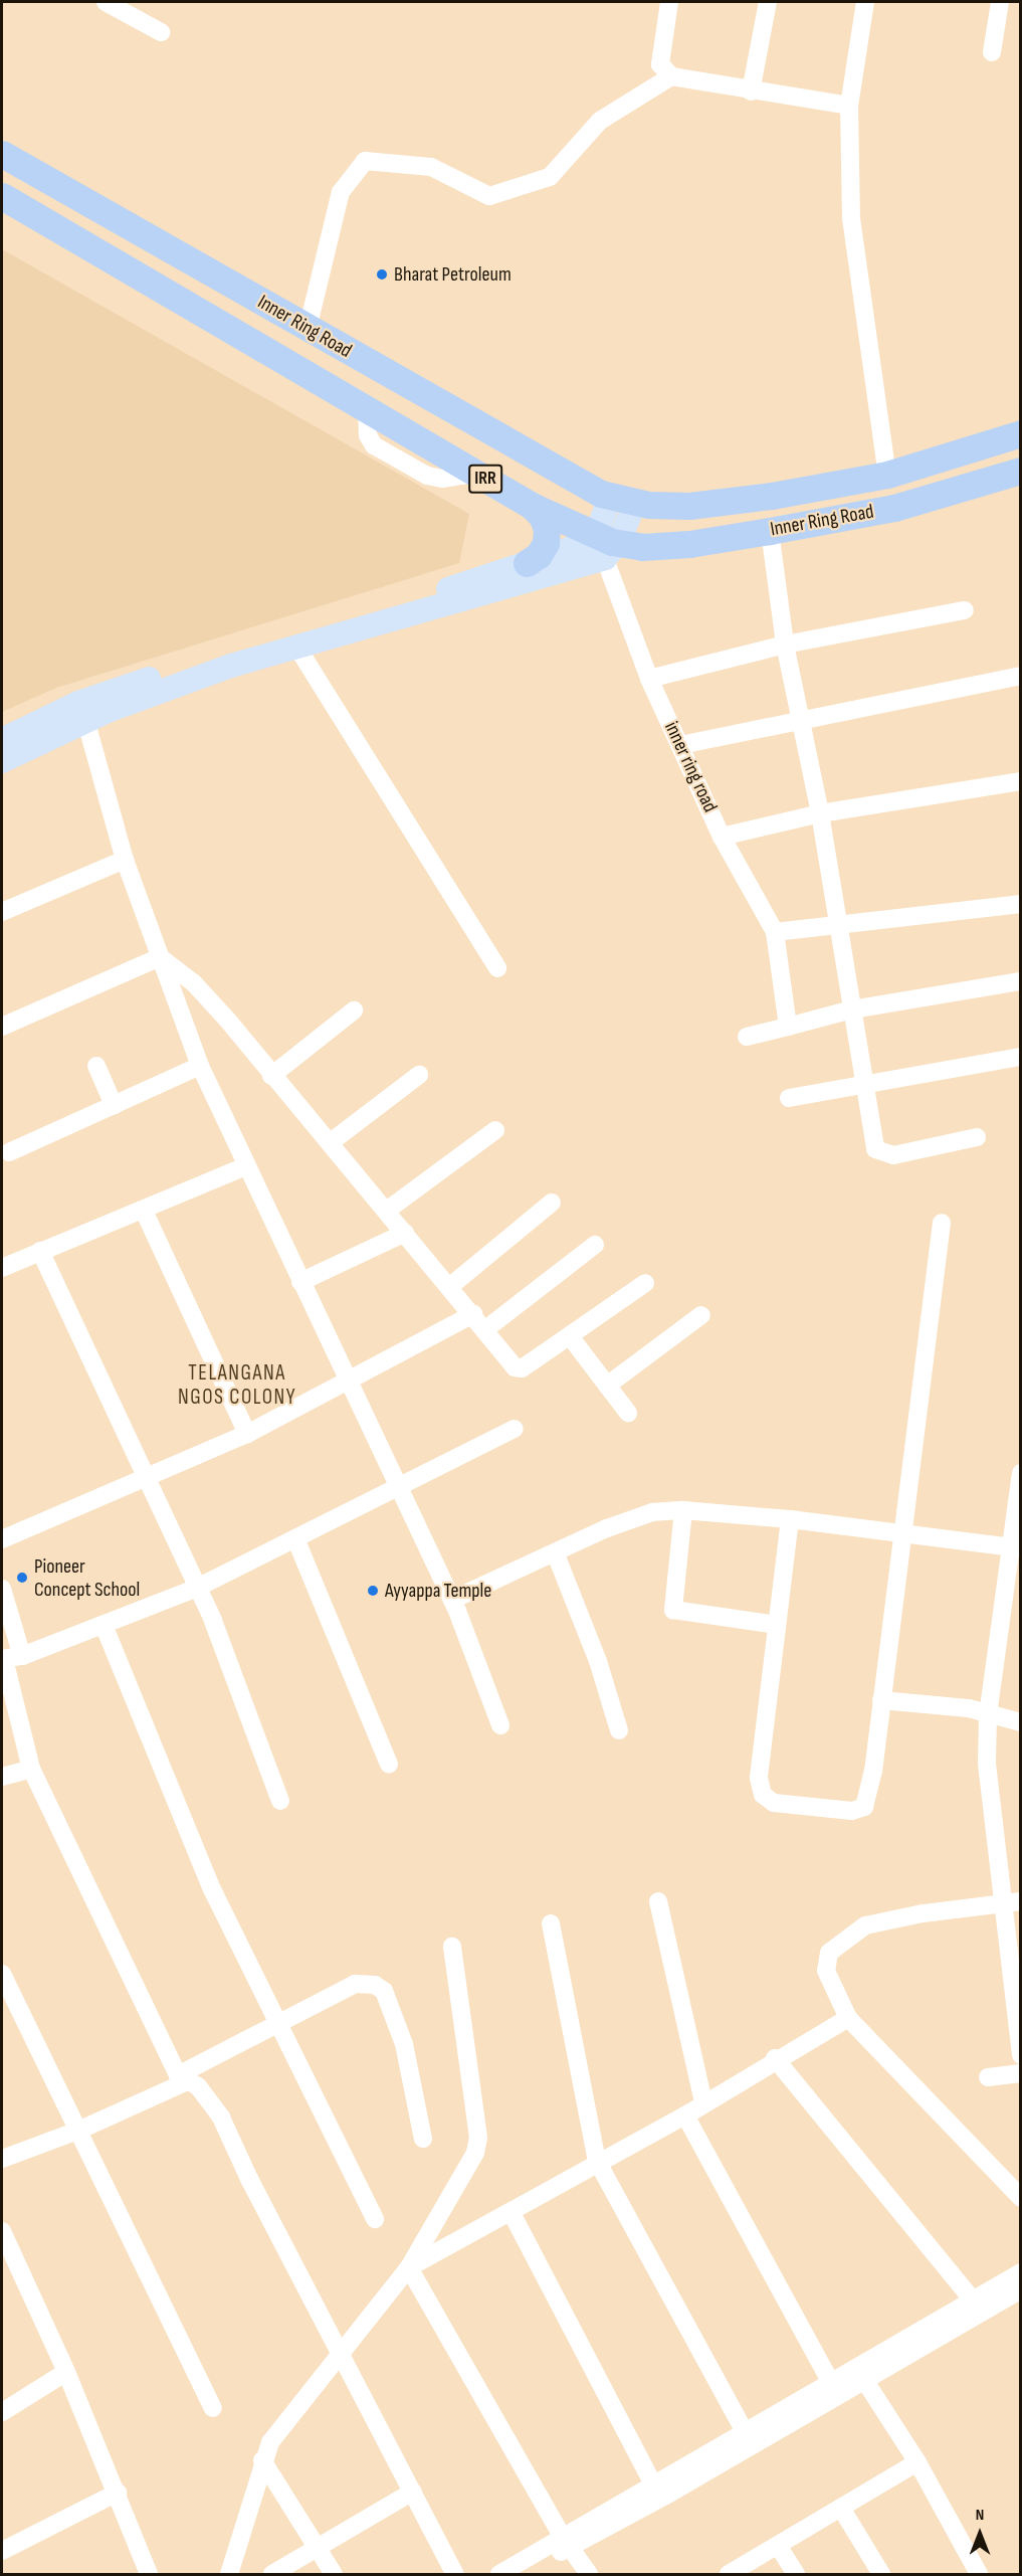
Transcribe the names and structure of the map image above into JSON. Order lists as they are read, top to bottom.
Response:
{
  "streets": {
    "highway": ["Inner Ring Road", "IRR"],
    "street": ["inner ring road"]
  },
  "crossings": [
    ["Inner Ring Road", "inner ring road"]
  ],
  "districts": ["TELANGANA NGOS COLONY"],
  "places": ["Bharat Petroleum", "Pioneer Concept School", "Ayyappa Temple"],
  "north": "top"
}
